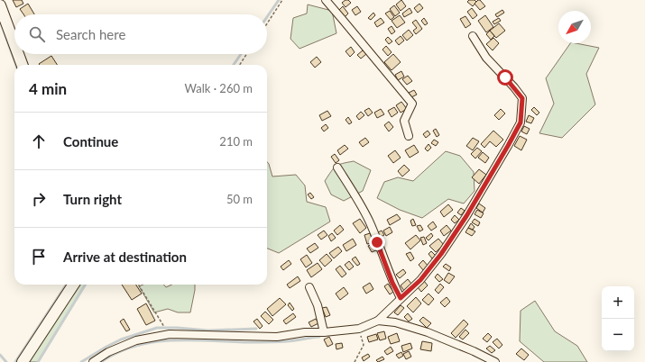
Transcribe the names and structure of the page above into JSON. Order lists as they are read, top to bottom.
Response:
{
  "north": "bottom left",
  "page": {
    "search": "Search here",
    "heading": ["4 min", "Walk · 260 m"],
    "list": [
      ["Continue", "210 m"],
      ["Turn right", "50 m"],
      "Arrive at destination"
    ],
    "map_buttons": ["+", "−"]
  }
}
